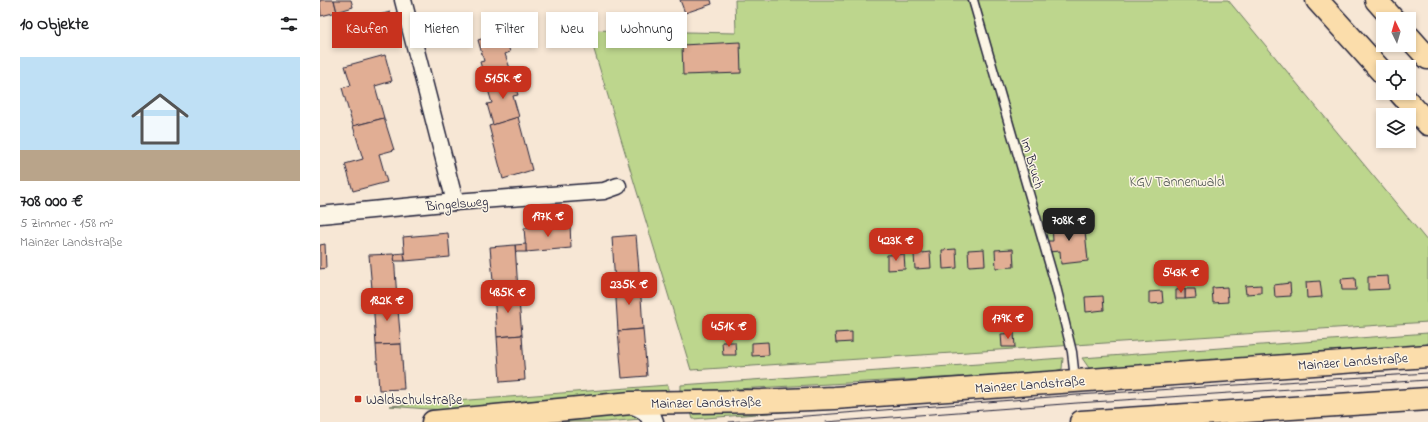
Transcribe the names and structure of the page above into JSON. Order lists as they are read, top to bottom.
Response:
{
  "streets": {
    "main road": ["Mainzer Landstraße"],
    "street": ["Bingelsweg"],
    "lane": ["Im Bruch"]
  },
  "crossings": [
    ["Im Bruch", "Mainzer Landstraße"]
  ],
  "parks": ["KGV Tannenwald"],
  "places": {
    "transit": ["Waldschulstraße"]
  },
  "north": "top",
  "page": {
    "heading": "10 Objekte",
    "chip": [
      "Kaufen",
      "Mieten",
      "Filter",
      "Neu",
      "Wohnung"
    ],
    "list": [
      {
        "name": "708 000 €",
        "note": "5 Zimmer · 158 m² · Mainzer Landstraße"
      }
    ],
    "price": [
      "515K €",
      "197K €",
      "708K €",
      "423K €",
      "543K €",
      "235K €",
      "485K €",
      "182K €",
      "179K €",
      "451K €"
    ]
  }
}
